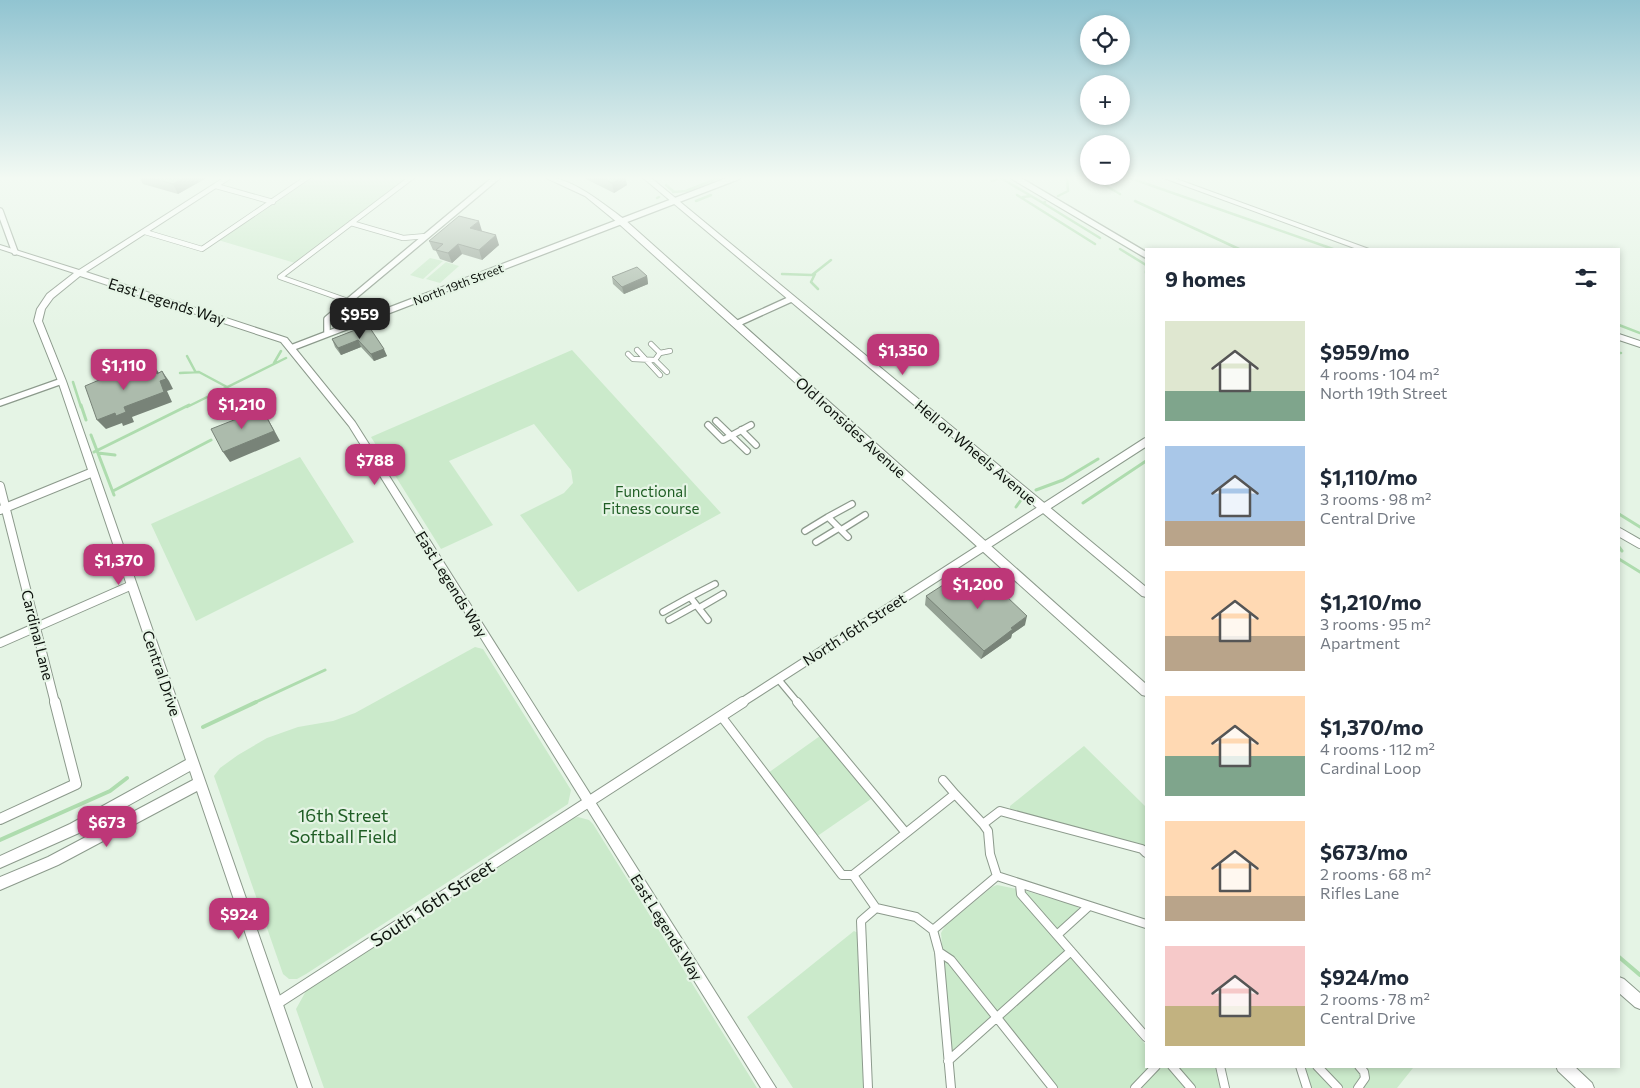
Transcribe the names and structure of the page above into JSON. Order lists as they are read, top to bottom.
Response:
{
  "streets": {
    "street": [
      "North 19th Street",
      "East Legends Way",
      "Old Ironsides Avenue",
      "Hell on Wheels Avenue",
      "North 16th Street",
      "Cardinal Lane",
      "Central Drive",
      "South 16th Street"
    ]
  },
  "crossings": [
    ["North 19th Street", "East Legends Way"],
    ["East Legends Way", "North 16th Street"],
    ["East Legends Way", "Central Drive"],
    ["East Legends Way", "South 16th Street"],
    ["Old Ironsides Avenue", "North 16th Street"],
    ["Hell on Wheels Avenue", "North 16th Street"],
    ["North 16th Street", "South 16th Street"],
    ["Central Drive", "South 16th Street"]
  ],
  "parks": ["Functional Fitness course", "16th Street Softball Field"],
  "page": {
    "map_buttons": ["+", "−"],
    "heading": "9 homes",
    "price": [
      "$959",
      "$1,350",
      "$1,110",
      "$1,210",
      "$788",
      "$1,370",
      "$1,200",
      "$673",
      "$924"
    ],
    "list": [
      {
        "name": "$959/mo",
        "note": "4 rooms · 104 m² · North 19th Street"
      },
      {
        "name": "$1,110/mo",
        "note": "3 rooms · 98 m² · Central Drive"
      },
      {
        "name": "$1,210/mo",
        "note": "3 rooms · 95 m² · Apartment"
      },
      {
        "name": "$1,370/mo",
        "note": "4 rooms · 112 m² · Cardinal Loop"
      },
      {
        "name": "$673/mo",
        "note": "2 rooms · 68 m² · Rifles Lane"
      },
      {
        "name": "$924/mo",
        "note": "2 rooms · 78 m² · Central Drive"
      }
    ]
  }
}
